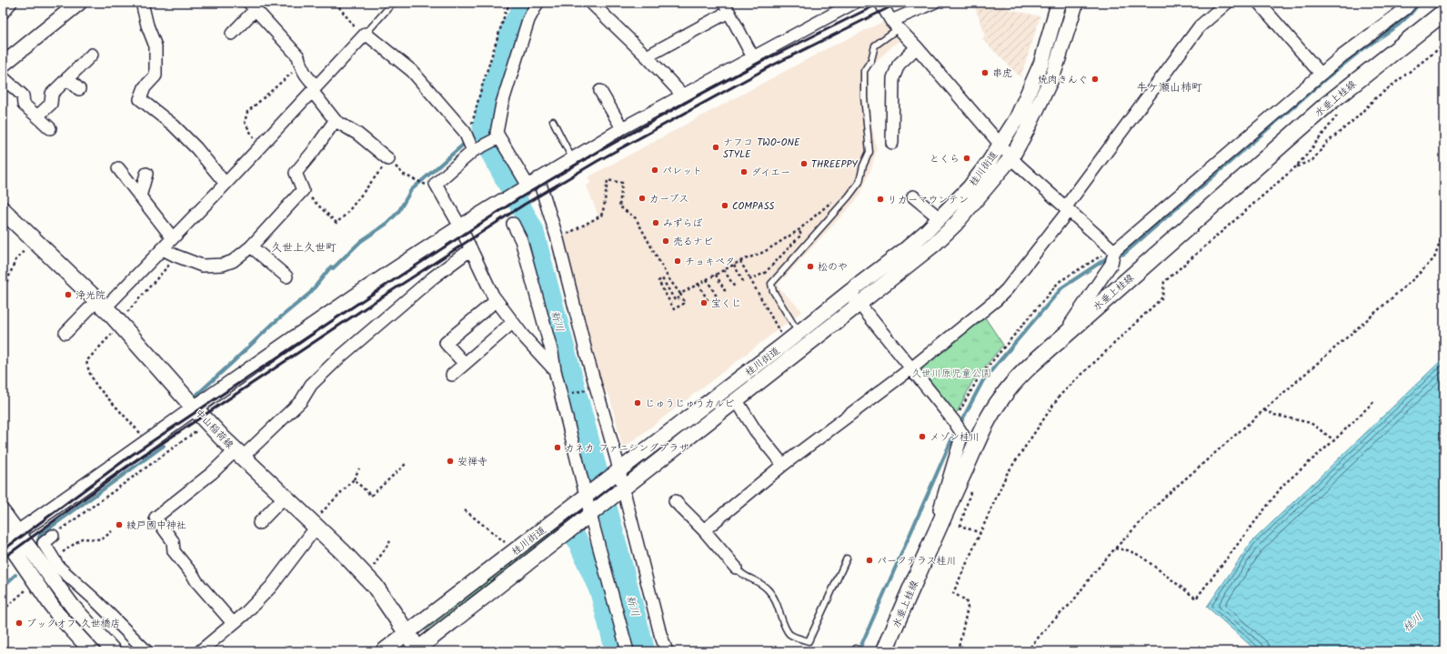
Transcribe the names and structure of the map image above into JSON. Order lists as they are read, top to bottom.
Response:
{
  "streets": {
    "main road": ["水垂上桂線", "中山稲荷線"],
    "street": ["桂川街道"]
  },
  "crossings": [
    ["桂川街道", "中山稲荷線"]
  ],
  "districts": ["牛ケ瀬山柿町", "久世上久世町"],
  "water": ["新川", "桂川"],
  "parks": ["久世川原児童公園"],
  "places": [
    "串虎",
    "焼肉きんぐ",
    "ナフコ TWO-ONE STYLE",
    "とくら",
    "THREEPPY",
    "パレット",
    "ダイエー",
    "カーブス",
    "リカーマウンテン",
    "COMPASS",
    "みずらぼ",
    "売るナビ",
    "チョキペタ",
    "松のや",
    "浄光院",
    "宝くじ",
    "じゅうじゅうカルビ",
    "メゾン桂川",
    "カネカ ファニシングプラザ",
    "安禅寺",
    "綾戸國中神社",
    "パークテラス桂川",
    "ブックオフ 久世橋店"
  ]
}
